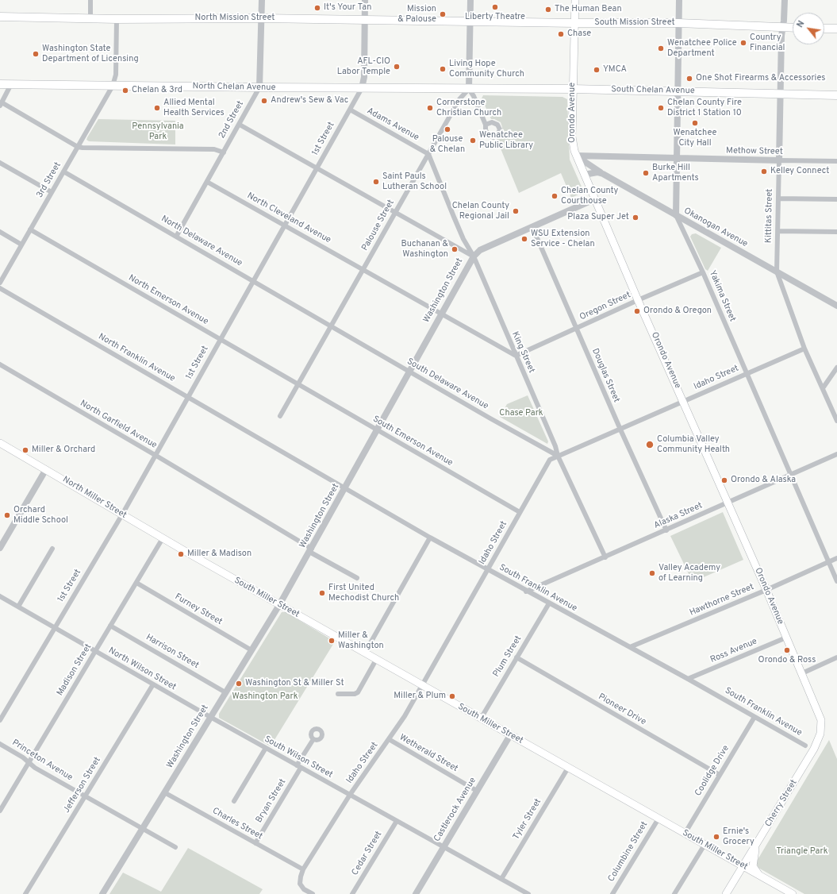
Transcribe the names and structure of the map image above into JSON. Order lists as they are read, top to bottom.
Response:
{
  "streets": {
    "main road": [
      "North Mission Street",
      "South Mission Street",
      "North Chelan Avenue",
      "South Chelan Avenue",
      "Orondo Avenue",
      "North Miller Street",
      "South Miller Street",
      "Cherry Street"
    ],
    "street": [
      "2nd Street",
      "Adams Avenue",
      "1st Street",
      "Methow Street",
      "3rd Street",
      "Kittitas Street",
      "North Cleveland Avenue",
      "Palouse Street",
      "Okanogan Avenue",
      "North Delaware Avenue",
      "Washington Street",
      "Yakima Street",
      "North Emerson Avenue",
      "Oregon Street",
      "King Street",
      "North Franklin Avenue",
      "Douglas Street",
      "Idaho Street",
      "South Delaware Avenue",
      "North Garfield Avenue",
      "South Emerson Avenue",
      "Alaska Street",
      "South Franklin Avenue",
      "Hawthorne Street",
      "Furney Street",
      "Ross Avenue",
      "Harrison Street",
      "Plum Street",
      "North Wilson Street",
      "Madison Street",
      "Pioneer Drive",
      "Wetherald Street",
      "South Wilson Street",
      "Princeton Avenue",
      "Coolidge Drive",
      "Jefferson Street",
      "Bryan Street",
      "Castlerock Avenue",
      "Tyler Street",
      "Charles Street",
      "Columbine Street",
      "Cedar Street"
    ]
  },
  "crossings": [
    ["North Mission Street", "South Mission Street"],
    ["North Mission Street", "2nd Street"],
    ["North Mission Street", "1st Street"],
    ["North Mission Street", "3rd Street"],
    ["South Mission Street", "Orondo Avenue"],
    ["South Mission Street", "Kittitas Street"],
    ["South Mission Street", "Yakima Street"],
    ["North Chelan Avenue", "South Chelan Avenue"],
    ["North Chelan Avenue", "2nd Street"],
    ["North Chelan Avenue", "1st Street"],
    ["North Chelan Avenue", "3rd Street"],
    ["North Chelan Avenue", "Palouse Street"],
    ["South Chelan Avenue", "Orondo Avenue"],
    ["South Chelan Avenue", "Kittitas Street"],
    ["South Chelan Avenue", "Palouse Street"],
    ["South Chelan Avenue", "Yakima Street"],
    ["Orondo Avenue", "Methow Street"],
    ["Orondo Avenue", "Okanogan Avenue"],
    ["Orondo Avenue", "Washington Street"],
    ["Orondo Avenue", "Oregon Street"],
    ["Orondo Avenue", "Idaho Street"],
    ["Orondo Avenue", "Alaska Street"],
    ["Orondo Avenue", "Hawthorne Street"],
    ["Orondo Avenue", "Ross Avenue"],
    ["Orondo Avenue", "Cherry Street"],
    ["2nd Street", "North Cleveland Avenue"],
    ["2nd Street", "North Delaware Avenue"],
    ["Adams Avenue", "1st Street"],
    ["Adams Avenue", "Palouse Street"],
    ["Adams Avenue", "King Street"],
    ["1st Street", "North Cleveland Avenue"],
    ["1st Street", "North Delaware Avenue"],
    ["1st Street", "North Emerson Avenue"],
    ["1st Street", "North Franklin Avenue"],
    ["1st Street", "North Garfield Avenue"],
    ["1st Street", "North Miller Street"],
    ["1st Street", "North Wilson Street"],
    ["Methow Street", "Kittitas Street"],
    ["Methow Street", "Yakima Street"],
    ["3rd Street", "North Delaware Avenue"],
    ["3rd Street", "North Emerson Avenue"],
    ["Kittitas Street", "Okanogan Avenue"],
    ["Kittitas Street", "Idaho Street"],
    ["North Cleveland Avenue", "Palouse Street"],
    ["North Cleveland Avenue", "Washington Street"],
    ["North Cleveland Avenue", "Oregon Street"],
    ["North Cleveland Avenue", "King Street"],
    ["Palouse Street", "North Delaware Avenue"],
    ["Palouse Street", "North Emerson Avenue"],
    ["Palouse Street", "King Street"],
    ["Palouse Street", "South Delaware Avenue"],
    ["Palouse Street", "South Emerson Avenue"],
    ["Okanogan Avenue", "Yakima Street"],
    ["North Delaware Avenue", "South Delaware Avenue"],
    ["Washington Street", "King Street"],
    ["Washington Street", "Douglas Street"],
    ["Washington Street", "South Delaware Avenue"],
    ["Washington Street", "North Garfield Avenue"],
    ["Washington Street", "South Emerson Avenue"],
    ["Washington Street", "South Franklin Avenue"],
    ["Washington Street", "South Miller Street"],
    ["Washington Street", "Furney Street"],
    ["Washington Street", "Harrison Street"],
    ["Washington Street", "North Wilson Street"],
    ["Washington Street", "South Wilson Street"],
    ["Washington Street", "Princeton Avenue"],
    ["Washington Street", "Charles Street"],
    ["Yakima Street", "Oregon Street"],
    ["Yakima Street", "Idaho Street"],
    ["Yakima Street", "Alaska Street"],
    ["Yakima Street", "Hawthorne Street"],
    ["North Emerson Avenue", "South Emerson Avenue"],
    ["Oregon Street", "King Street"],
    ["Oregon Street", "Douglas Street"],
    ["King Street", "Idaho Street"],
    ["King Street", "South Delaware Avenue"],
    ["King Street", "Alaska Street"],
    ["North Franklin Avenue", "South Franklin Avenue"],
    ["Douglas Street", "Idaho Street"],
    ["Douglas Street", "Alaska Street"],
    ["Idaho Street", "South Delaware Avenue"],
    ["Idaho Street", "South Emerson Avenue"],
    ["Idaho Street", "South Franklin Avenue"],
    ["Idaho Street", "South Miller Street"],
    ["Idaho Street", "Wetherald Street"],
    ["Idaho Street", "South Wilson Street"],
    ["Idaho Street", "Charles Street"],
    ["North Miller Street", "South Miller Street"],
    ["North Miller Street", "Madison Street"],
    ["Alaska Street", "South Franklin Avenue"],
    ["South Franklin Avenue", "Hawthorne Street"],
    ["South Franklin Avenue", "Ross Avenue"],
    ["South Franklin Avenue", "Plum Street"],
    ["South Franklin Avenue", "Coolidge Drive"],
    ["South Miller Street", "Plum Street"],
    ["South Miller Street", "Coolidge Drive"],
    ["South Miller Street", "Cherry Street"],
    ["South Miller Street", "Castlerock Avenue"],
    ["South Miller Street", "Tyler Street"],
    ["South Miller Street", "Columbine Street"],
    ["Furney Street", "Madison Street"],
    ["Harrison Street", "Madison Street"],
    ["Plum Street", "Pioneer Drive"],
    ["North Wilson Street", "Madison Street"],
    ["North Wilson Street", "South Wilson Street"],
    ["North Wilson Street", "Jefferson Street"],
    ["Madison Street", "Princeton Avenue"],
    ["Pioneer Drive", "Coolidge Drive"],
    ["Wetherald Street", "Castlerock Avenue"],
    ["South Wilson Street", "Bryan Street"],
    ["South Wilson Street", "Castlerock Avenue"],
    ["South Wilson Street", "Tyler Street"],
    ["South Wilson Street", "Cedar Street"],
    ["Princeton Avenue", "Jefferson Street"],
    ["Bryan Street", "Charles Street"]
  ],
  "parks": [
    "Pennsylvania Park",
    "Chase Park",
    "Washington Park",
    "Triangle Park"
  ],
  "places": [
    "Liberty Theatre",
    "It's Your Tan",
    "The Human Bean",
    "Mission & Palouse",
    "Chase",
    "Country Financial",
    "Wenatchee Police Department",
    "Washington State Department of Licensing",
    "AFL-CIO Labor Temple",
    "Living Hope Community Church",
    "YMCA",
    "One Shot Firearms & Accessories",
    "Chelan & 3rd",
    "Andrew's Sew & Vac",
    "Allied Mental Health Services",
    "Cornerstone Christian Church",
    "Chelan County Fire District 1 Station 10",
    "Wenatchee City Hall",
    "Palouse & Chelan",
    "Wenatchee Public Library",
    "Kelley Connect",
    "Burke Hill Apartments",
    "Saint Pauls Lutheran School",
    "Chelan County Courthouse",
    "Chelan County Regional Jail",
    "Plaza Super Jet",
    "WSU Extension Service - Chelan",
    "Buchanan & Washington",
    "Orondo & Oregon",
    "Columbia Valley Community Health",
    "Miller & Orchard",
    "Orondo & Alaska",
    "Orchard Middle School",
    "Miller & Madison",
    "Valley Academy of Learning",
    "First United Mechodist Church",
    "Miller & Washington",
    "Orondo & Ross",
    "Washington St & Miller St",
    "Miller & Plum",
    "Ernie's Grocery"
  ],
  "north": "top left"
}
